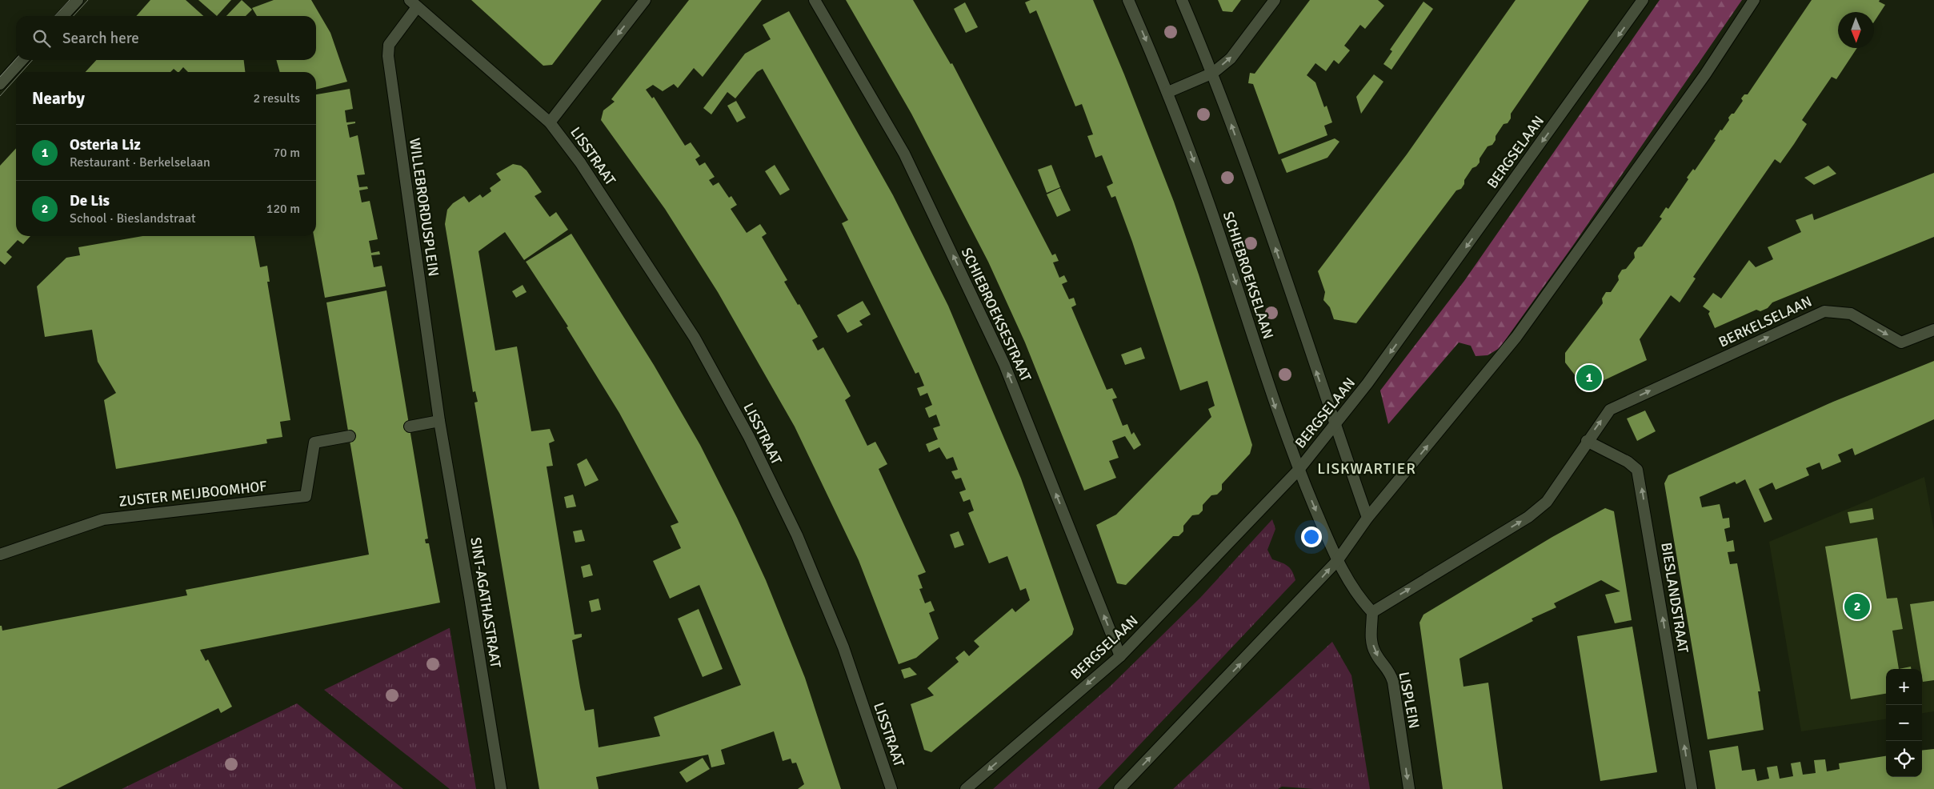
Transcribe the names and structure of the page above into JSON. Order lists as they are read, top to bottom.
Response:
{
  "streets": {
    "street": [
      "BERGSELAAN",
      "LISSTRAAT",
      "WILLEBRORDUSPLEIN",
      "SCHIEBROEKSELAAN",
      "SCHIEBROEKSESTRAAT",
      "BERKELSELAAN",
      "ZUSTER MEIJBOOMHOF",
      "BIESLANDSTRAAT",
      "SINT-AGATHASTRAAT",
      "LISPLEIN"
    ]
  },
  "crossings": [
    ["BERGSELAAN", "SCHIEBROEKSELAAN"],
    ["BERGSELAAN", "SCHIEBROEKSESTRAAT"],
    ["LISSTRAAT", "WILLEBRORDUSPLEIN"],
    ["WILLEBRORDUSPLEIN", "SINT-AGATHASTRAAT"],
    ["BERKELSELAAN", "BIESLANDSTRAAT"]
  ],
  "one_way": [
    "SCHIEBROEKSESTRAAT",
    "BERKELSELAAN",
    "BIESLANDSTRAAT",
    "LISPLEIN"
  ],
  "districts": ["LISKWARTIER"],
  "north": "bottom",
  "page": {
    "search": "Search here",
    "heading": ["Nearby", "2 results"],
    "list": [
      {
        "mark": "1",
        "name": "Osteria Liz",
        "note": "Restaurant · Berkelselaan",
        "value": "70 m"
      },
      {
        "mark": "2",
        "name": "De Lis",
        "note": "School · Bieslandstraat",
        "value": "120 m"
      }
    ],
    "pins": ["1", "2"],
    "map_buttons": ["+", "−"]
  }
}
